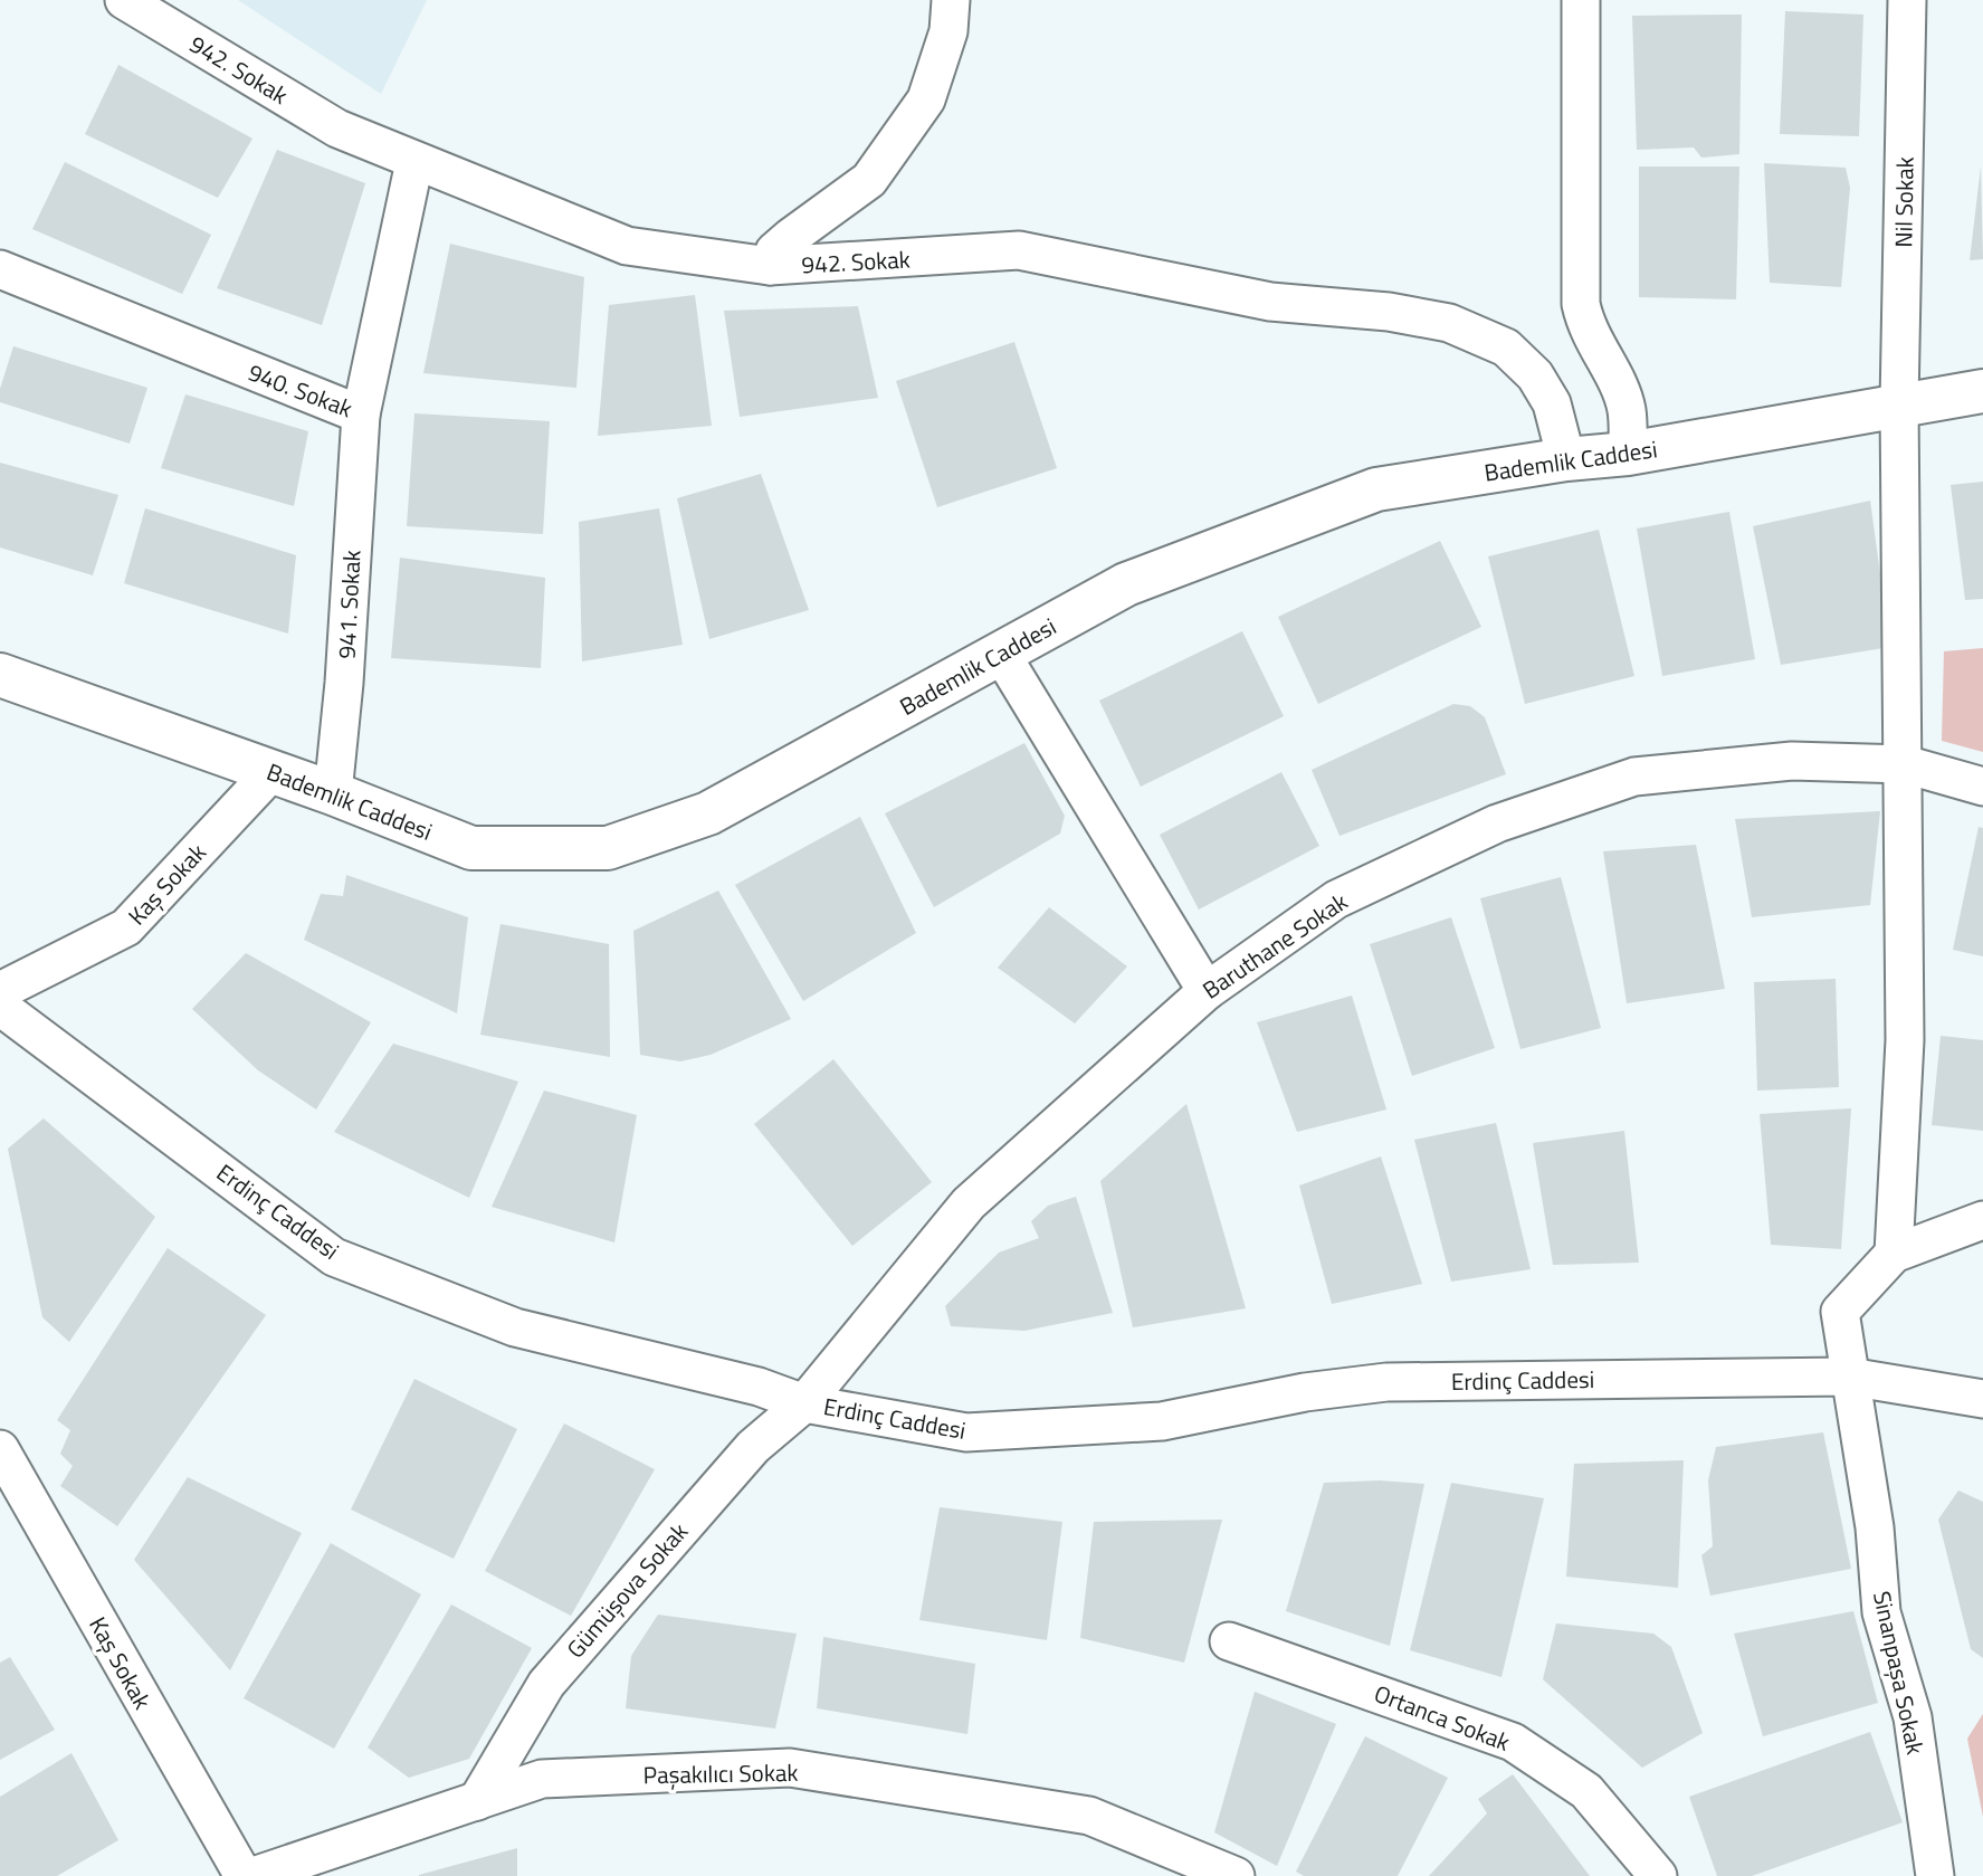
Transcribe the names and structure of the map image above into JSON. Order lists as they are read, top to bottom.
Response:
{
  "streets": {
    "street": [
      "942. Sokak",
      "Nil Sokak",
      "940. Sokak",
      "Bademlik Caddesi",
      "941. Sokak",
      "Kaş Sokak",
      "Baruthane Sokak",
      "Erdinç Caddesi",
      "Gümüşova Sokak",
      "Sinanpaşa Sokak",
      "Ortanca Sokak",
      "Paşakılıcı Sokak"
    ]
  },
  "crossings": [
    ["942. Sokak", "940. Sokak"],
    ["942. Sokak", "Bademlik Caddesi"],
    ["Nil Sokak", "Bademlik Caddesi"],
    ["Nil Sokak", "Baruthane Sokak"],
    ["Nil Sokak", "Sinanpaşa Sokak"],
    ["940. Sokak", "941. Sokak"],
    ["Bademlik Caddesi", "941. Sokak"],
    ["Bademlik Caddesi", "Kaş Sokak"],
    ["Baruthane Sokak", "Erdinç Caddesi"],
    ["Baruthane Sokak", "Gümüşova Sokak"],
    ["Erdinç Caddesi", "Gümüşova Sokak"],
    ["Erdinç Caddesi", "Sinanpaşa Sokak"],
    ["Gümüşova Sokak", "Paşakılıcı Sokak"]
  ]
}
